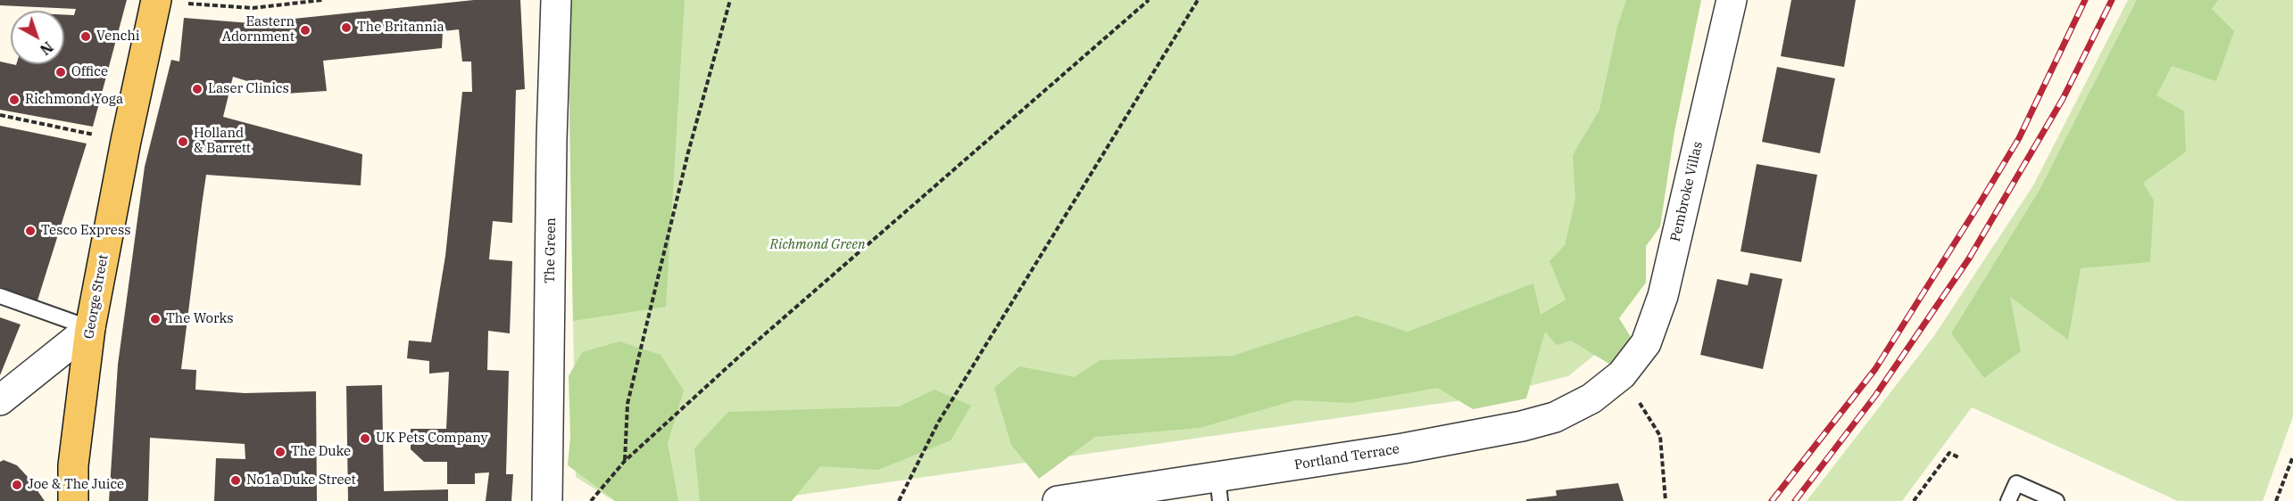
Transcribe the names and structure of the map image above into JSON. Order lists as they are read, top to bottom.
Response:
{
  "streets": {
    "main road": ["George Street"],
    "street": ["Pembroke Villas", "The Green", "Portland Terrace"]
  },
  "crossings": [
    ["Pembroke Villas", "Portland Terrace"]
  ],
  "parks": ["Richmond Green"],
  "places": [
    "The Britannia",
    "Eastern Adornment",
    "Venchi",
    "Office",
    "Laser Clinics",
    "Richmond Yoga",
    "Holland & Barrett",
    "Tesco Express",
    "The Works",
    "UK Pets Company",
    "The Duke",
    "No1a Duke Street",
    "Joe & The Juice"
  ],
  "north": "bottom right"
}
